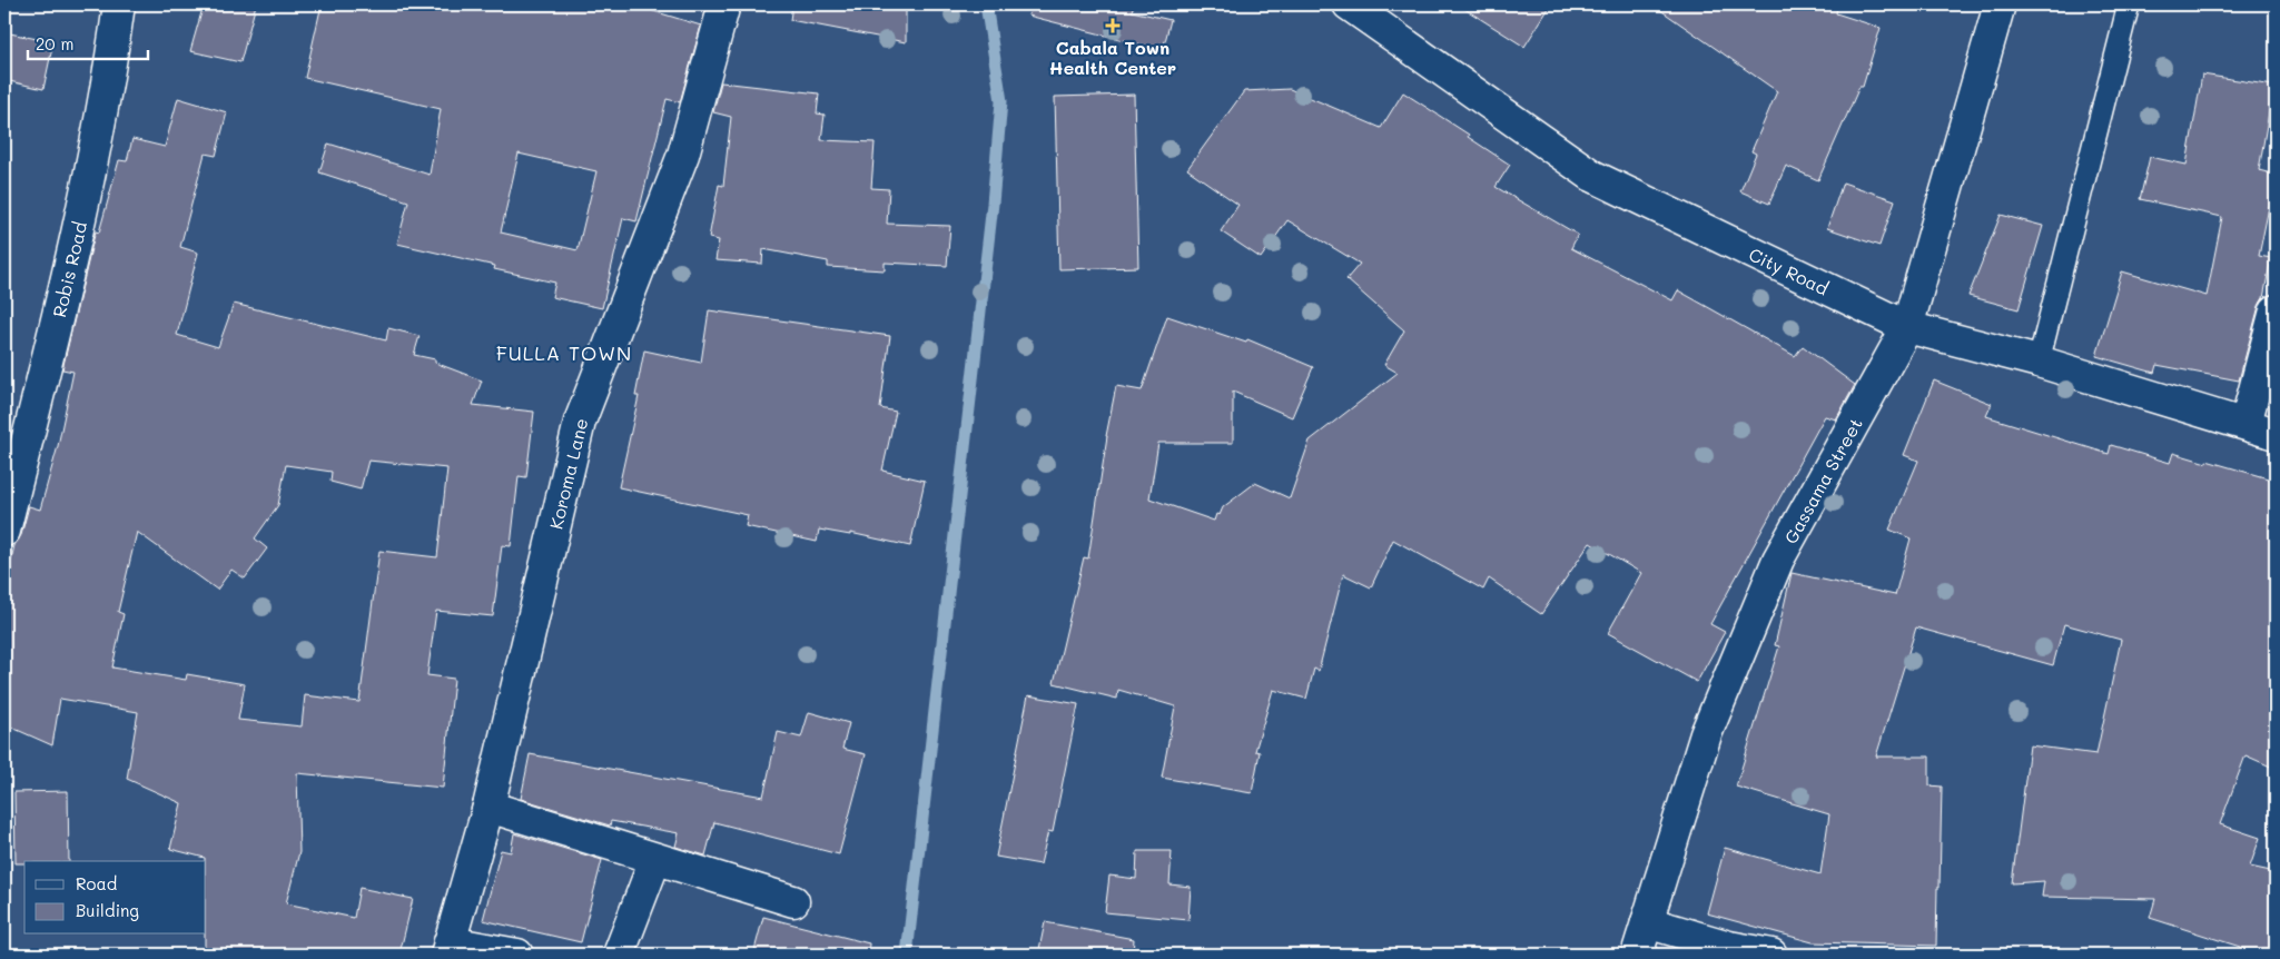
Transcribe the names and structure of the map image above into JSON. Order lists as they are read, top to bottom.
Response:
{
  "streets": {
    "street": [
      "Robis Road",
      "City Road",
      "Koroma Lane",
      "Gassama Street"
    ]
  },
  "crossings": [
    ["City Road", "Gassama Street"]
  ],
  "districts": ["FULLA TOWN"],
  "places": {
    "health": ["Cabala Town Health Center"]
  },
  "legend": ["Road", "Building"],
  "scale_bar": "20 m"
}
